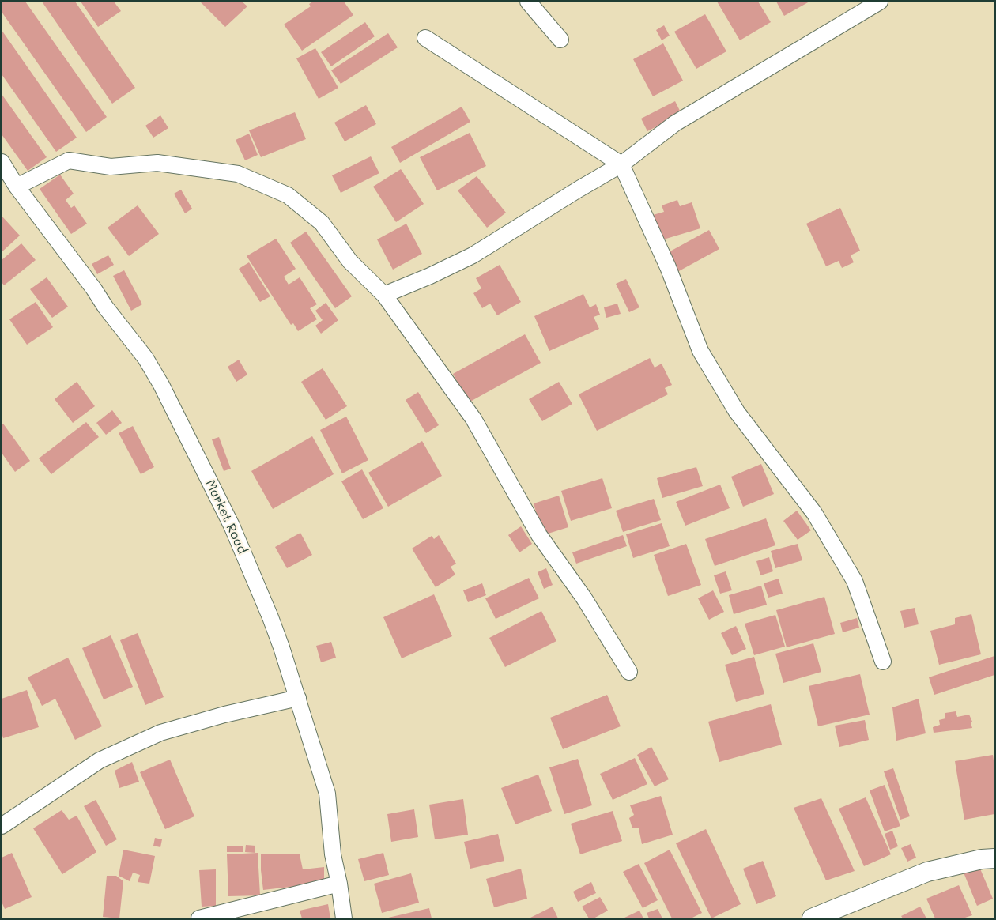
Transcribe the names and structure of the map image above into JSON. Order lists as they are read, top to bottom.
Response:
{
  "streets": {
    "street": ["Market Road"]
  }
}
